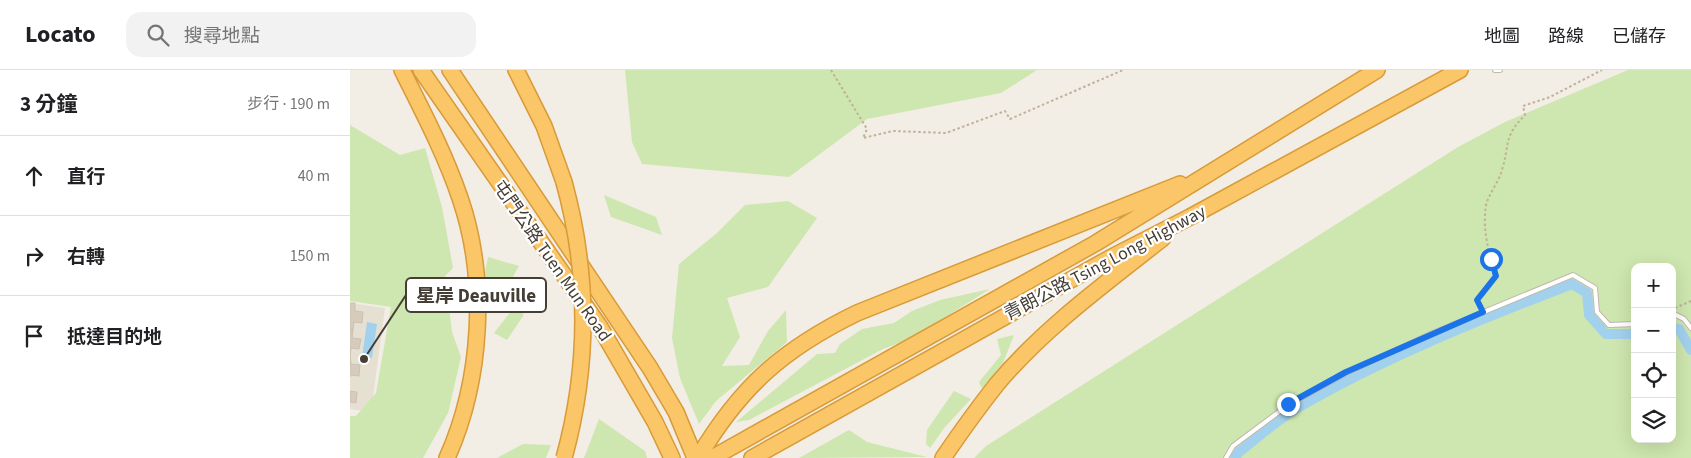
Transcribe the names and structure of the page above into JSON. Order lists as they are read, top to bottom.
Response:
{
  "streets": {
    "highway": ["屯門公路 Tuen Mun Road", "青朗公路 Tsing Long Highway"]
  },
  "places": ["星岸 Deauville"],
  "page": {
    "header": "Locato",
    "search": "搜尋地點",
    "nav": ["地圖", "路線", "已儲存"],
    "heading": ["3 分鐘", "步行 · 190 m"],
    "list": [
      ["直行", "40 m"],
      ["右轉", "150 m"],
      "抵達目的地"
    ],
    "map_buttons": ["+", "−"]
  }
}
